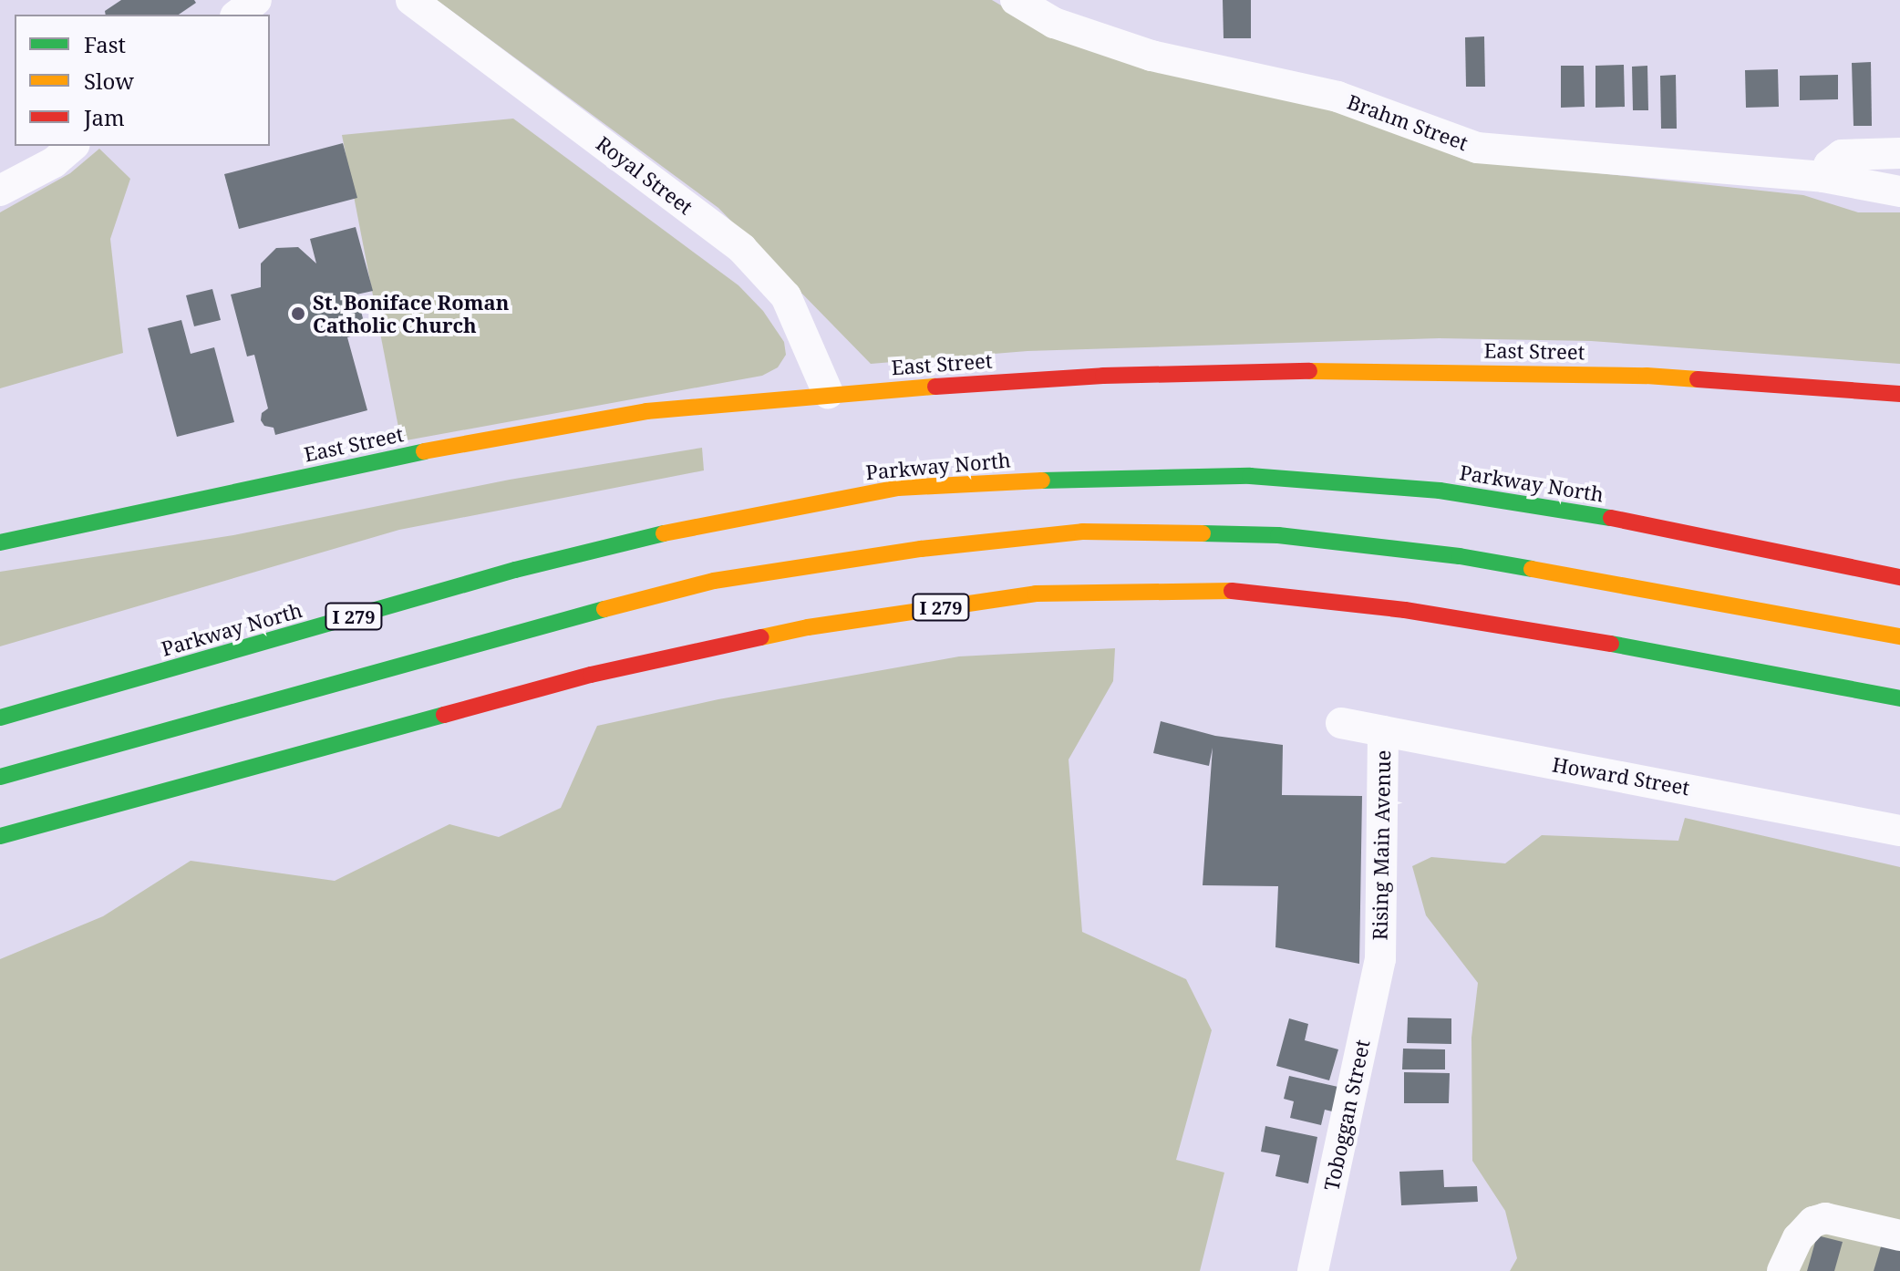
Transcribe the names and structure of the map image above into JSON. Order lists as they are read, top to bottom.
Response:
{
  "streets": {
    "main road": ["East Street", "Parkway North", "I 279"],
    "street": [
      "Brahm Street",
      "Royal Street",
      "Howard Street",
      "Rising Main Avenue",
      "Toboggan Street"
    ]
  },
  "crossings": [
    ["Royal Street", "East Street"],
    ["Howard Street", "Rising Main Avenue"],
    ["Rising Main Avenue", "Toboggan Street"]
  ],
  "places": ["St. Boniface Roman Catholic Church"],
  "legend": ["Fast", "Slow", "Jam"]
}
